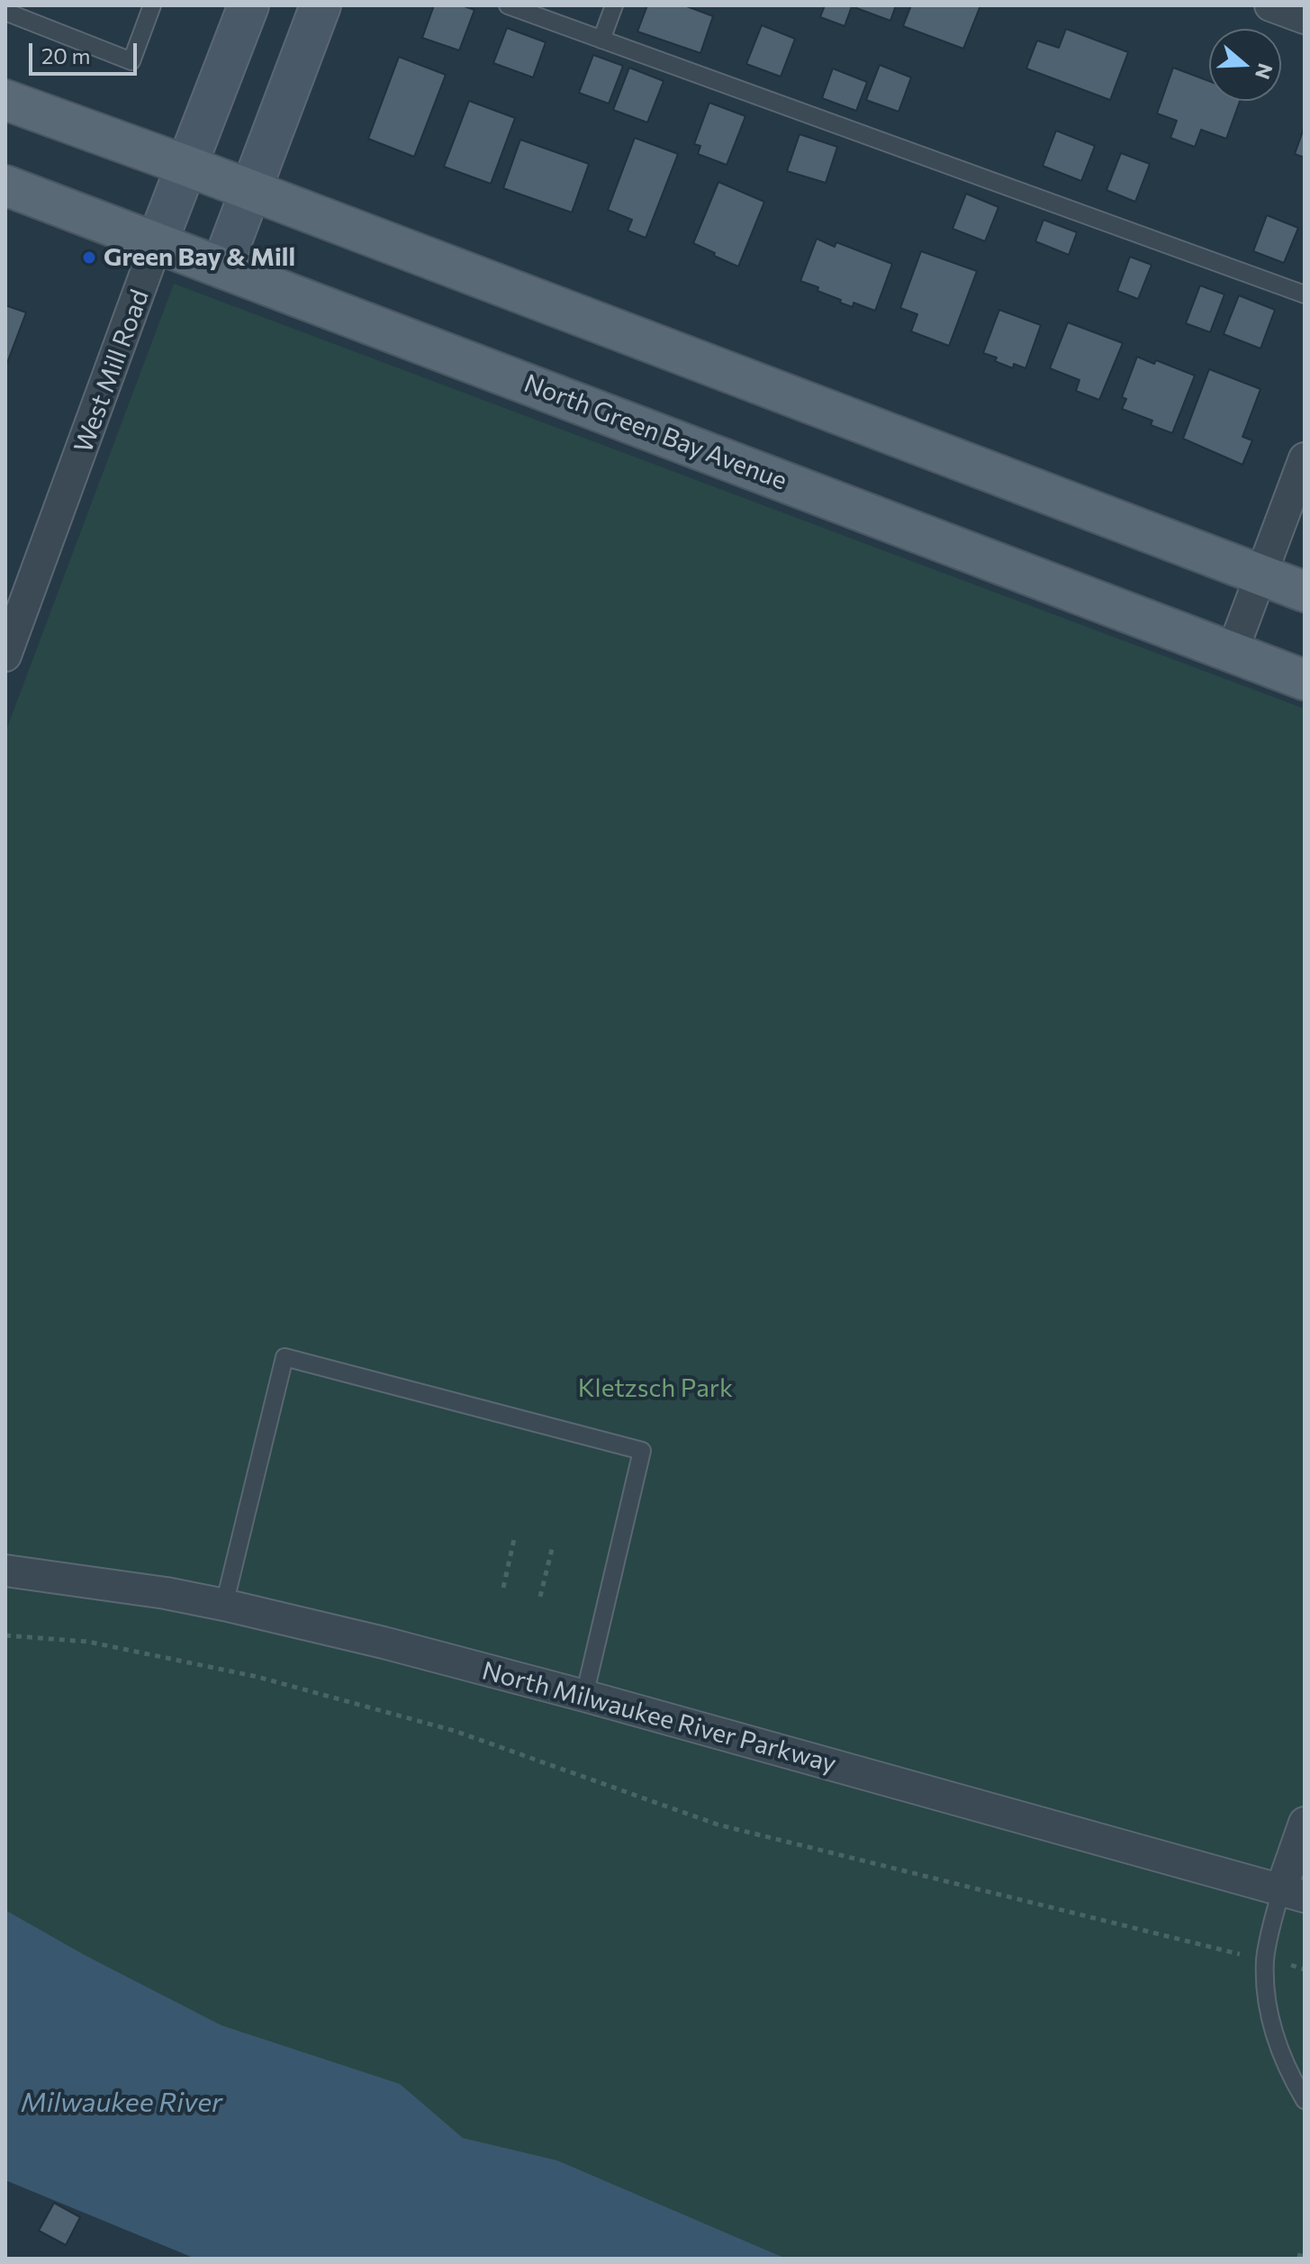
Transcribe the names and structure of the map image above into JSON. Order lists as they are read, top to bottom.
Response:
{
  "streets": {
    "main road": ["West Mill Road", "North Green Bay Avenue"],
    "street": ["North Milwaukee River Parkway"]
  },
  "crossings": [
    ["West Mill Road", "North Green Bay Avenue"]
  ],
  "water": ["Milwaukee River"],
  "parks": ["Kletzsch Park"],
  "places": ["Green Bay & Mill"],
  "scale_bar": "20 m",
  "north": "right"
}
